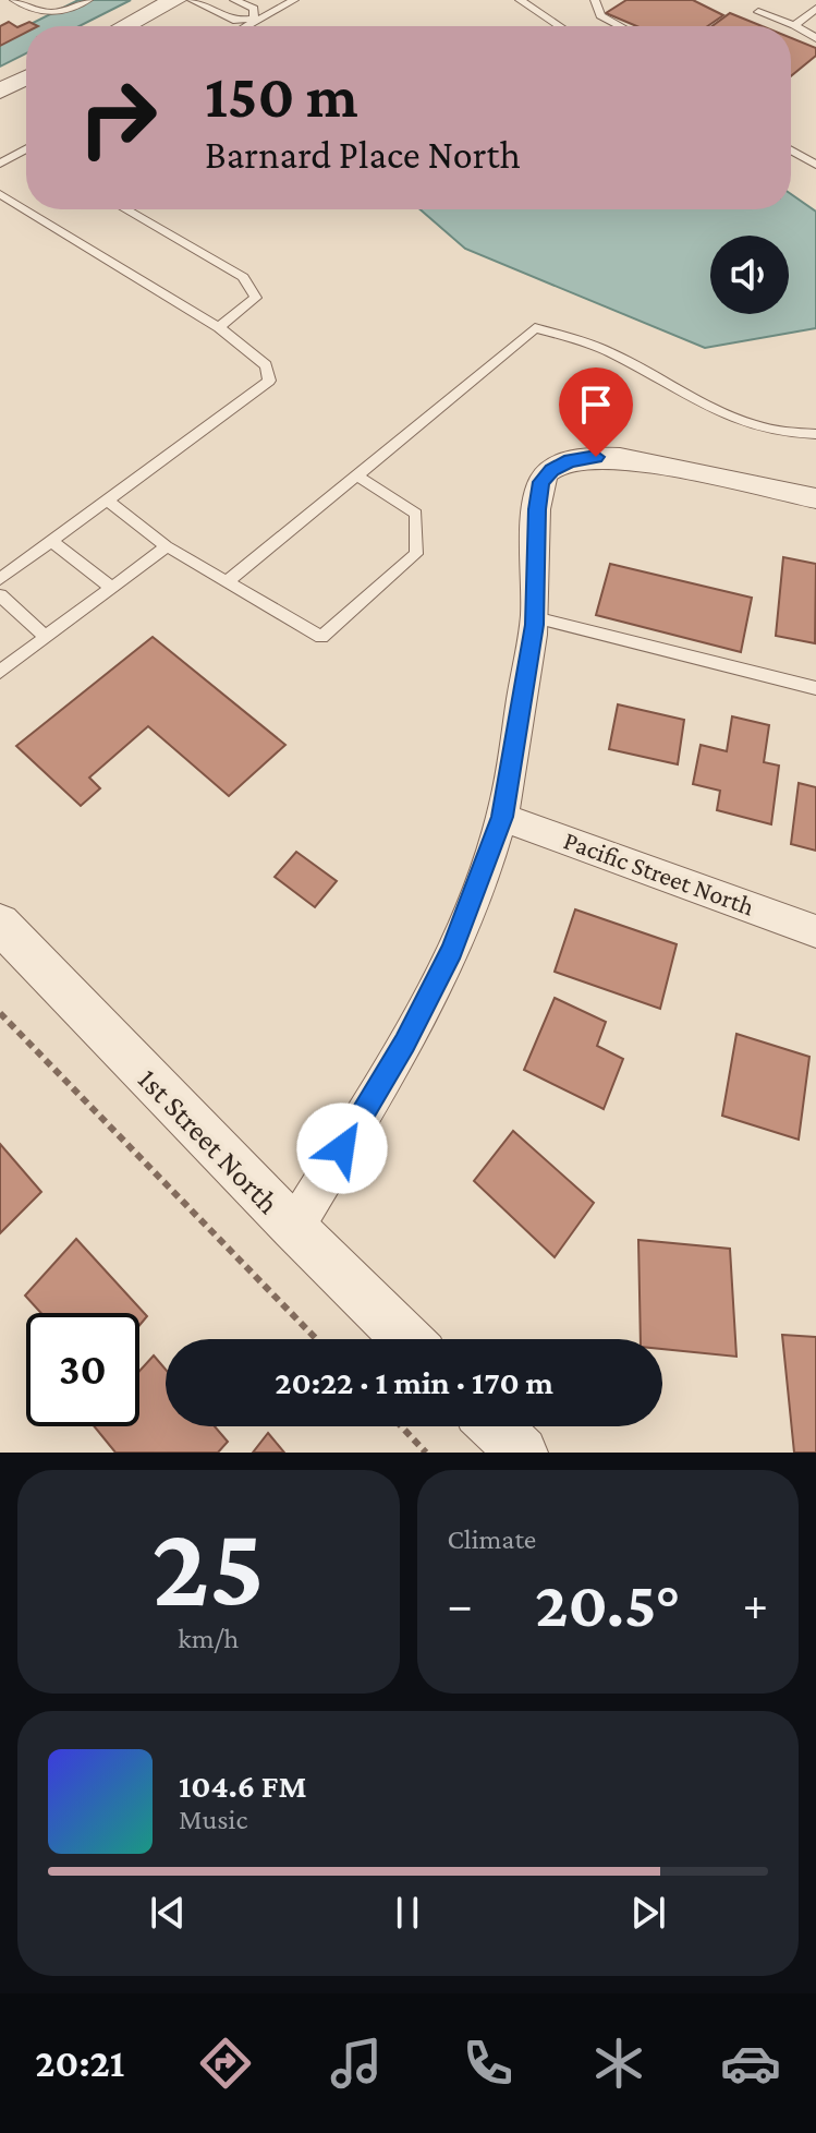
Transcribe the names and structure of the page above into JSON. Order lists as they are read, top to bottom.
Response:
{
  "streets": {
    "street": ["Pacific Street North", "1st Street North"]
  },
  "page": {
    "turn": ["150 m", "Barnard Place North"],
    "limit": "30",
    "trip": "20:22 · 1 min · 170 m",
    "tile": [
      ["25", "km/h"],
      "Climate"
    ],
    "heat": ["−", "20.5°", "+"],
    "song": ["104.6 FM", "Music"],
    "tabs": "20:21"
  }
}
